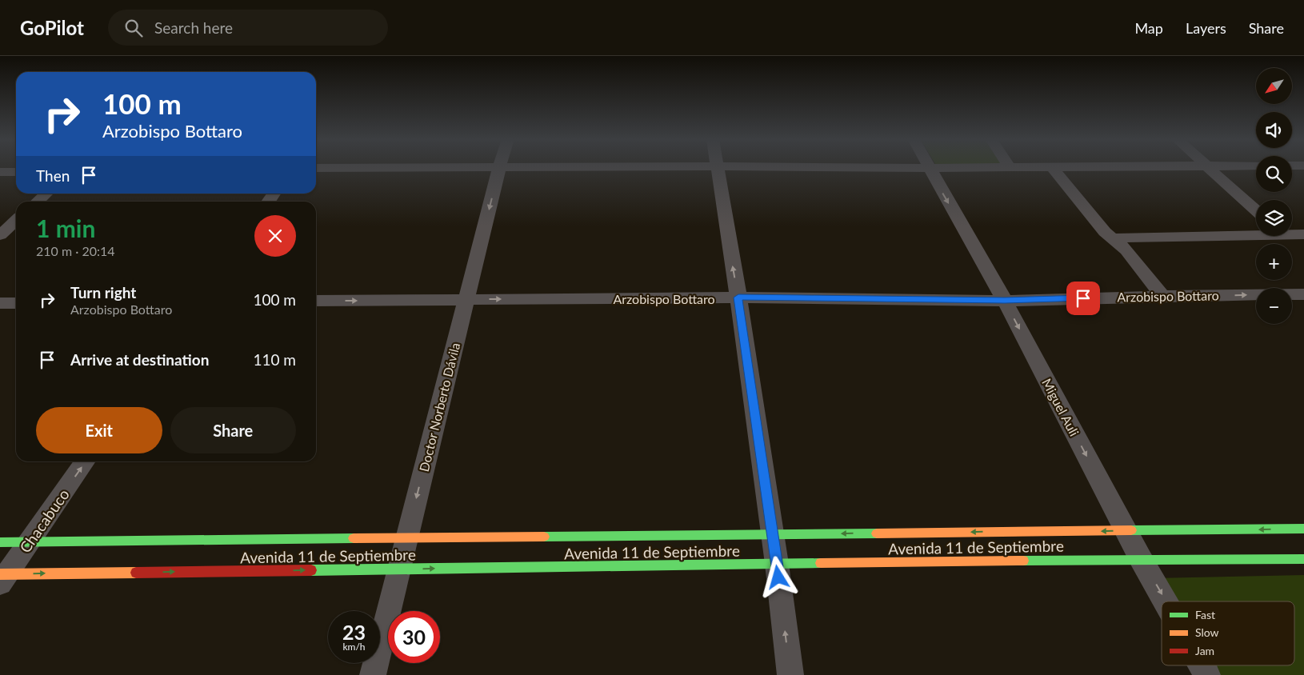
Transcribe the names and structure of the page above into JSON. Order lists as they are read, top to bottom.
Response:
{
  "streets": {
    "main road": ["Avenida 11 de Septiembre"],
    "street": [
      "Arzobispo Bottaro",
      "Doctor Norberto Dávila",
      "Miguel Auli",
      "Chacabuco"
    ]
  },
  "crossings": [
    ["Arzobispo Bottaro", "Doctor Norberto Dávila"],
    ["Arzobispo Bottaro", "Miguel Auli"],
    ["Doctor Norberto Dávila", "Avenida 11 de Septiembre"],
    ["Miguel Auli", "Avenida 11 de Septiembre"],
    ["Chacabuco", "Avenida 11 de Septiembre"]
  ],
  "one_way": ["Arzobispo Bottaro", "Doctor Norberto Dávila", "Chacabuco"],
  "legend": ["Fast", "Slow", "Jam"],
  "north": "bottom left",
  "page": {
    "header": "GoPilot",
    "search": "Search here",
    "nav": ["Map", "Layers", "Share"],
    "map_buttons": ["+", "−"],
    "turn": ["100 m", "Arzobispo Bottaro"],
    "then": "Then",
    "heading": ["1 min", "210 m · 20:14"],
    "list": [
      {
        "name": "Turn right",
        "note": "Arzobispo Bottaro",
        "value": "100 m"
      },
      {
        "name": "Arrive at destination",
        "value": "110 m"
      }
    ],
    "buttons": ["Exit", "Share"],
    "speed": "23 km/h",
    "limit": "30"
  }
}
